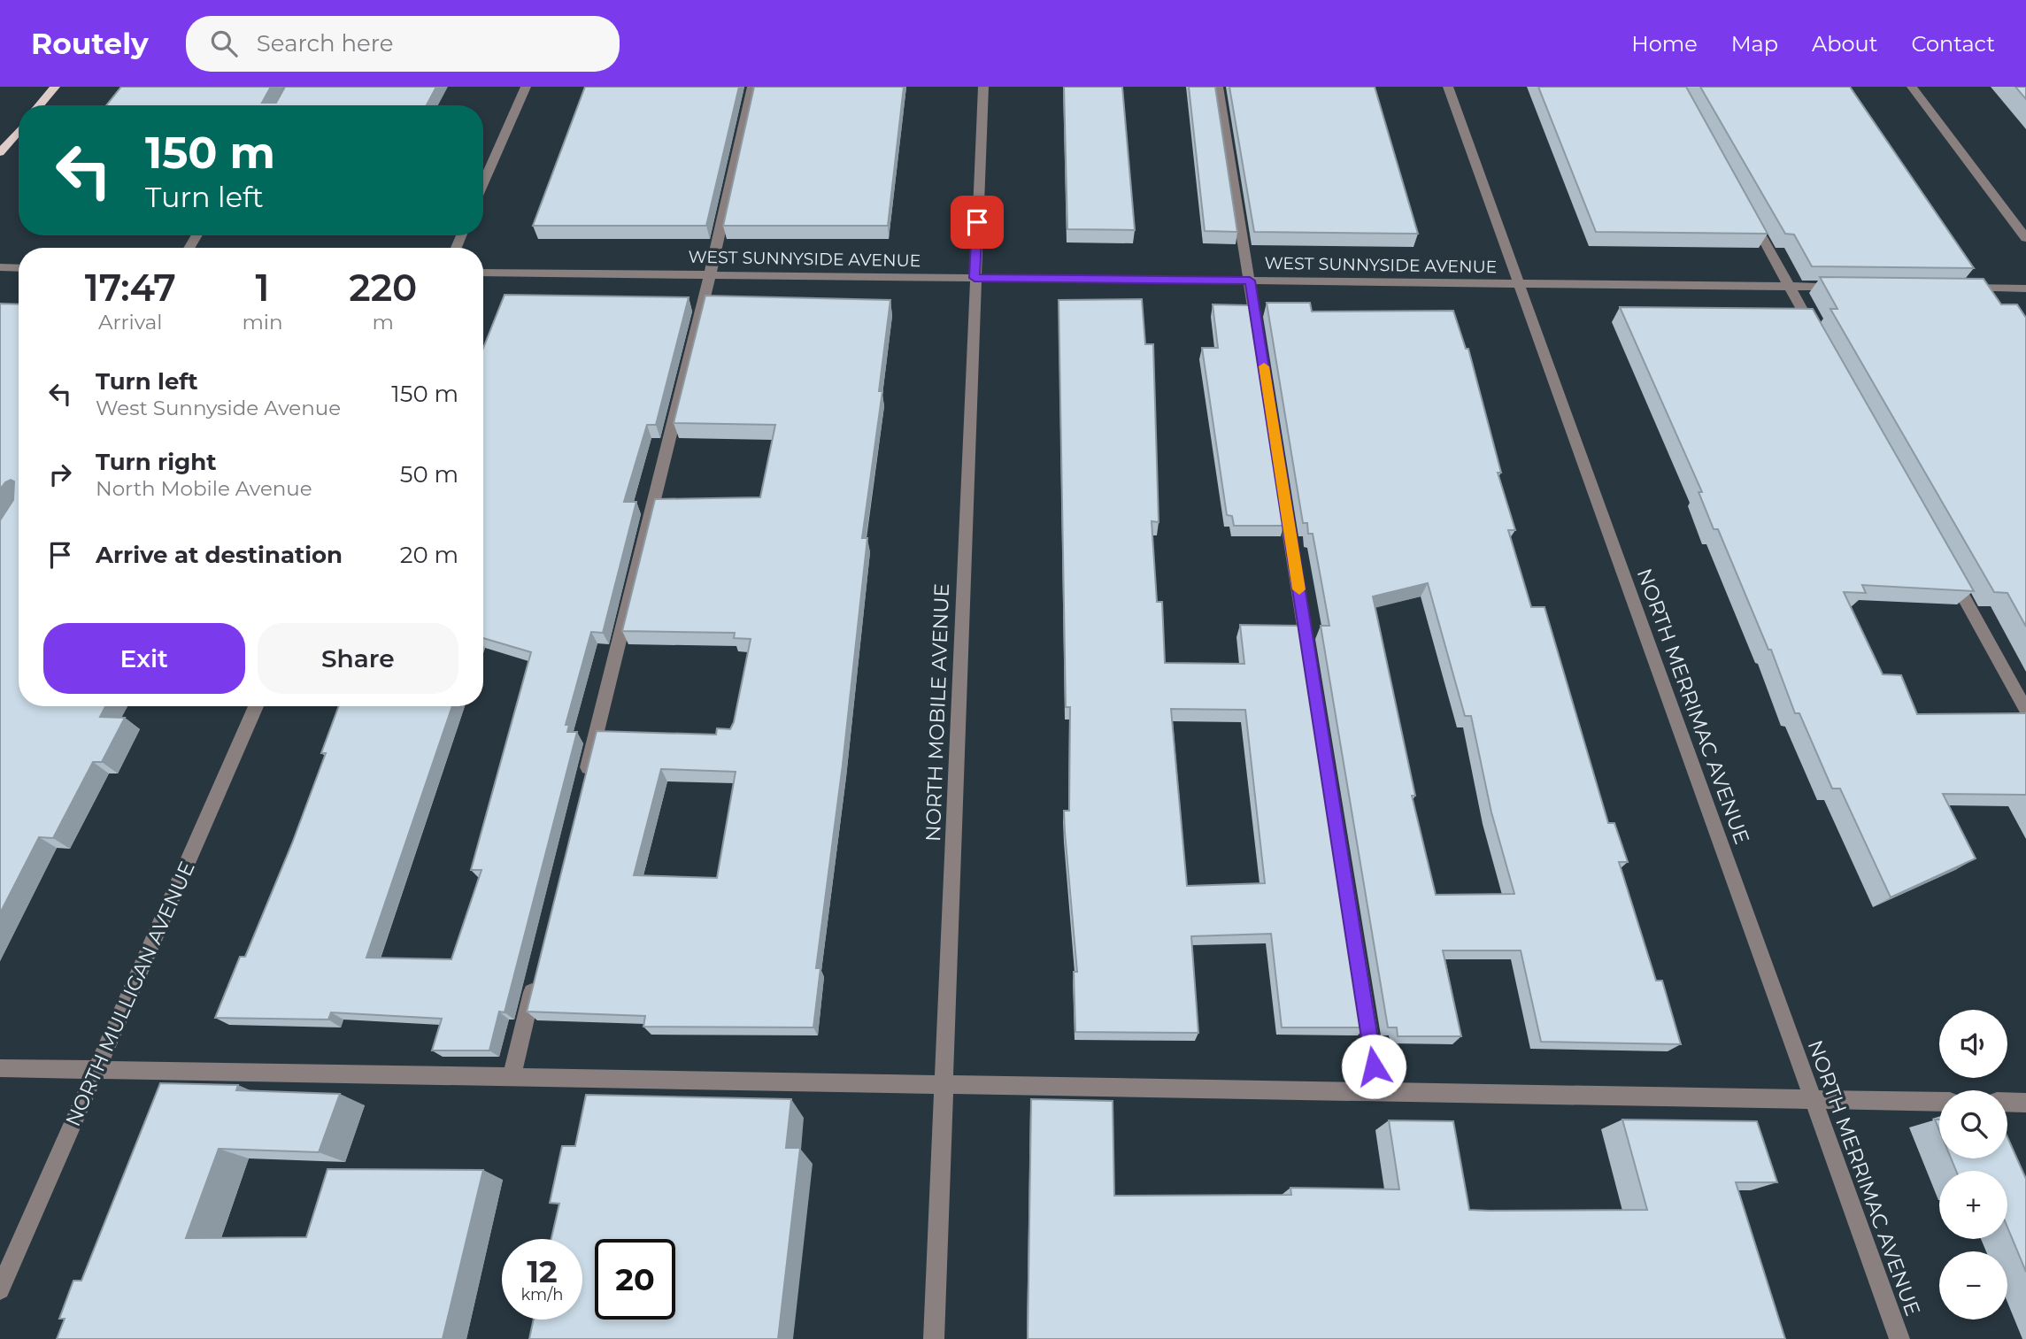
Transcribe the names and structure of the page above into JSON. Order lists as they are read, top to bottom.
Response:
{
  "streets": {
    "street": [
      "WEST SUNNYSIDE AVENUE",
      "NORTH MERRIMAC AVENUE",
      "NORTH MOBILE AVENUE",
      "NORTH MULLIGAN AVENUE"
    ]
  },
  "crossings": [
    ["WEST SUNNYSIDE AVENUE", "NORTH MERRIMAC AVENUE"],
    ["WEST SUNNYSIDE AVENUE", "NORTH MOBILE AVENUE"]
  ],
  "page": {
    "header": "Routely",
    "search": "Search here",
    "nav": [
      "Home",
      "Map",
      "About",
      "Contact"
    ],
    "turn": ["150 m", "Turn left"],
    "eta": [
      "17:47",
      "Arrival",
      "1",
      "min",
      "220",
      "m"
    ],
    "list": [
      {
        "name": "Turn left",
        "note": "West Sunnyside Avenue",
        "value": "150 m"
      },
      {
        "name": "Turn right",
        "note": "North Mobile Avenue",
        "value": "50 m"
      },
      {
        "name": "Arrive at destination",
        "value": "20 m"
      }
    ],
    "buttons": ["Exit", "Share"],
    "map_buttons": ["+", "−"],
    "speed": "12 km/h",
    "limit": "20"
  }
}
